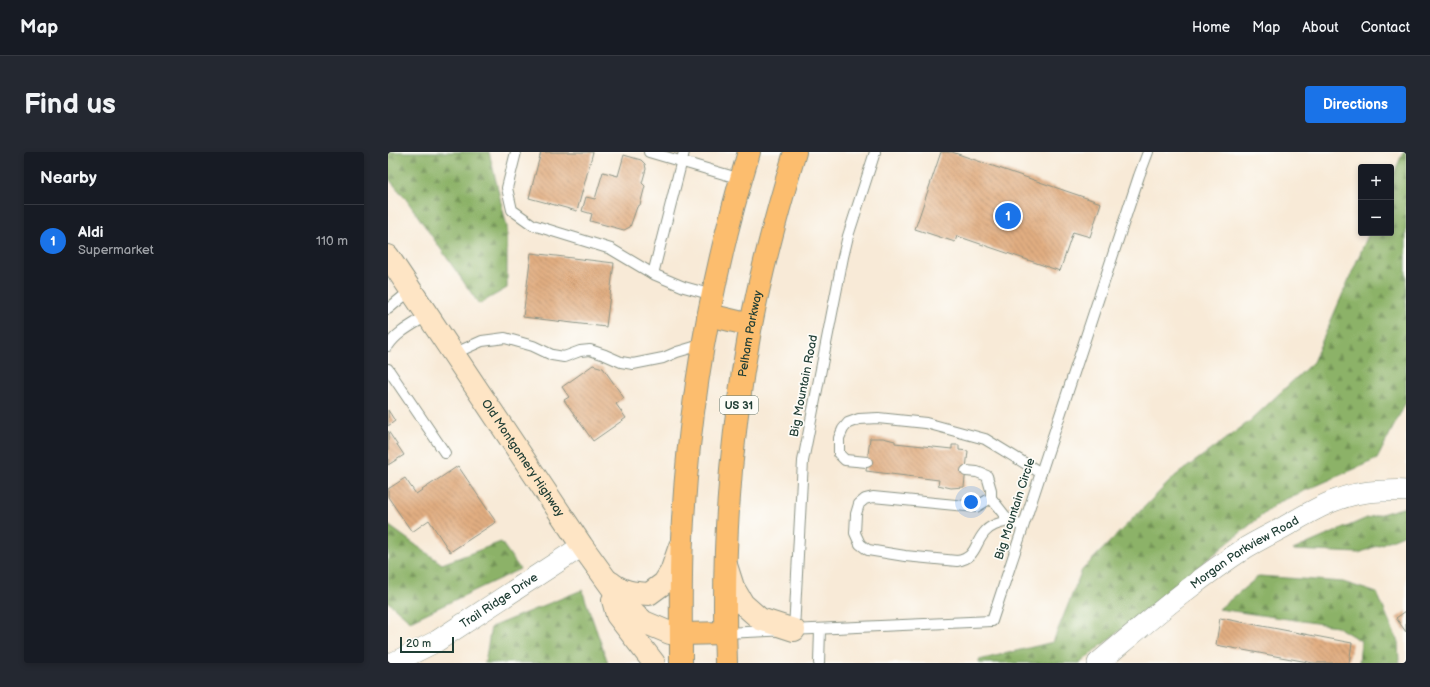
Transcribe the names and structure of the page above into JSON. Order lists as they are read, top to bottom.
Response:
{
  "streets": {
    "main road": ["Pelham Parkway", "US 31"],
    "street": ["Old Montgomery Highway", "Morgan Parkview Road", "Trail Ridge Drive"],
    "lane": ["Big Mountain Road", "Big Mountain Circle"]
  },
  "crossings": [
    ["Pelham Parkway", "Big Mountain Circle"],
    ["Big Mountain Road", "Big Mountain Circle"],
    ["Old Montgomery Highway", "Trail Ridge Drive"]
  ],
  "scale_bar": "20 m",
  "page": {
    "header": "Map",
    "nav": [
      "Home",
      "Map",
      "About",
      "Contact"
    ],
    "buttons": "Directions",
    "title": "Find us",
    "heading": "Nearby",
    "map_buttons": ["+", "−"],
    "pins": "1",
    "list": [
      {
        "mark": "1",
        "name": "Aldi",
        "note": "Supermarket",
        "value": "110 m"
      }
    ],
    "scale": "20 m"
  }
}
